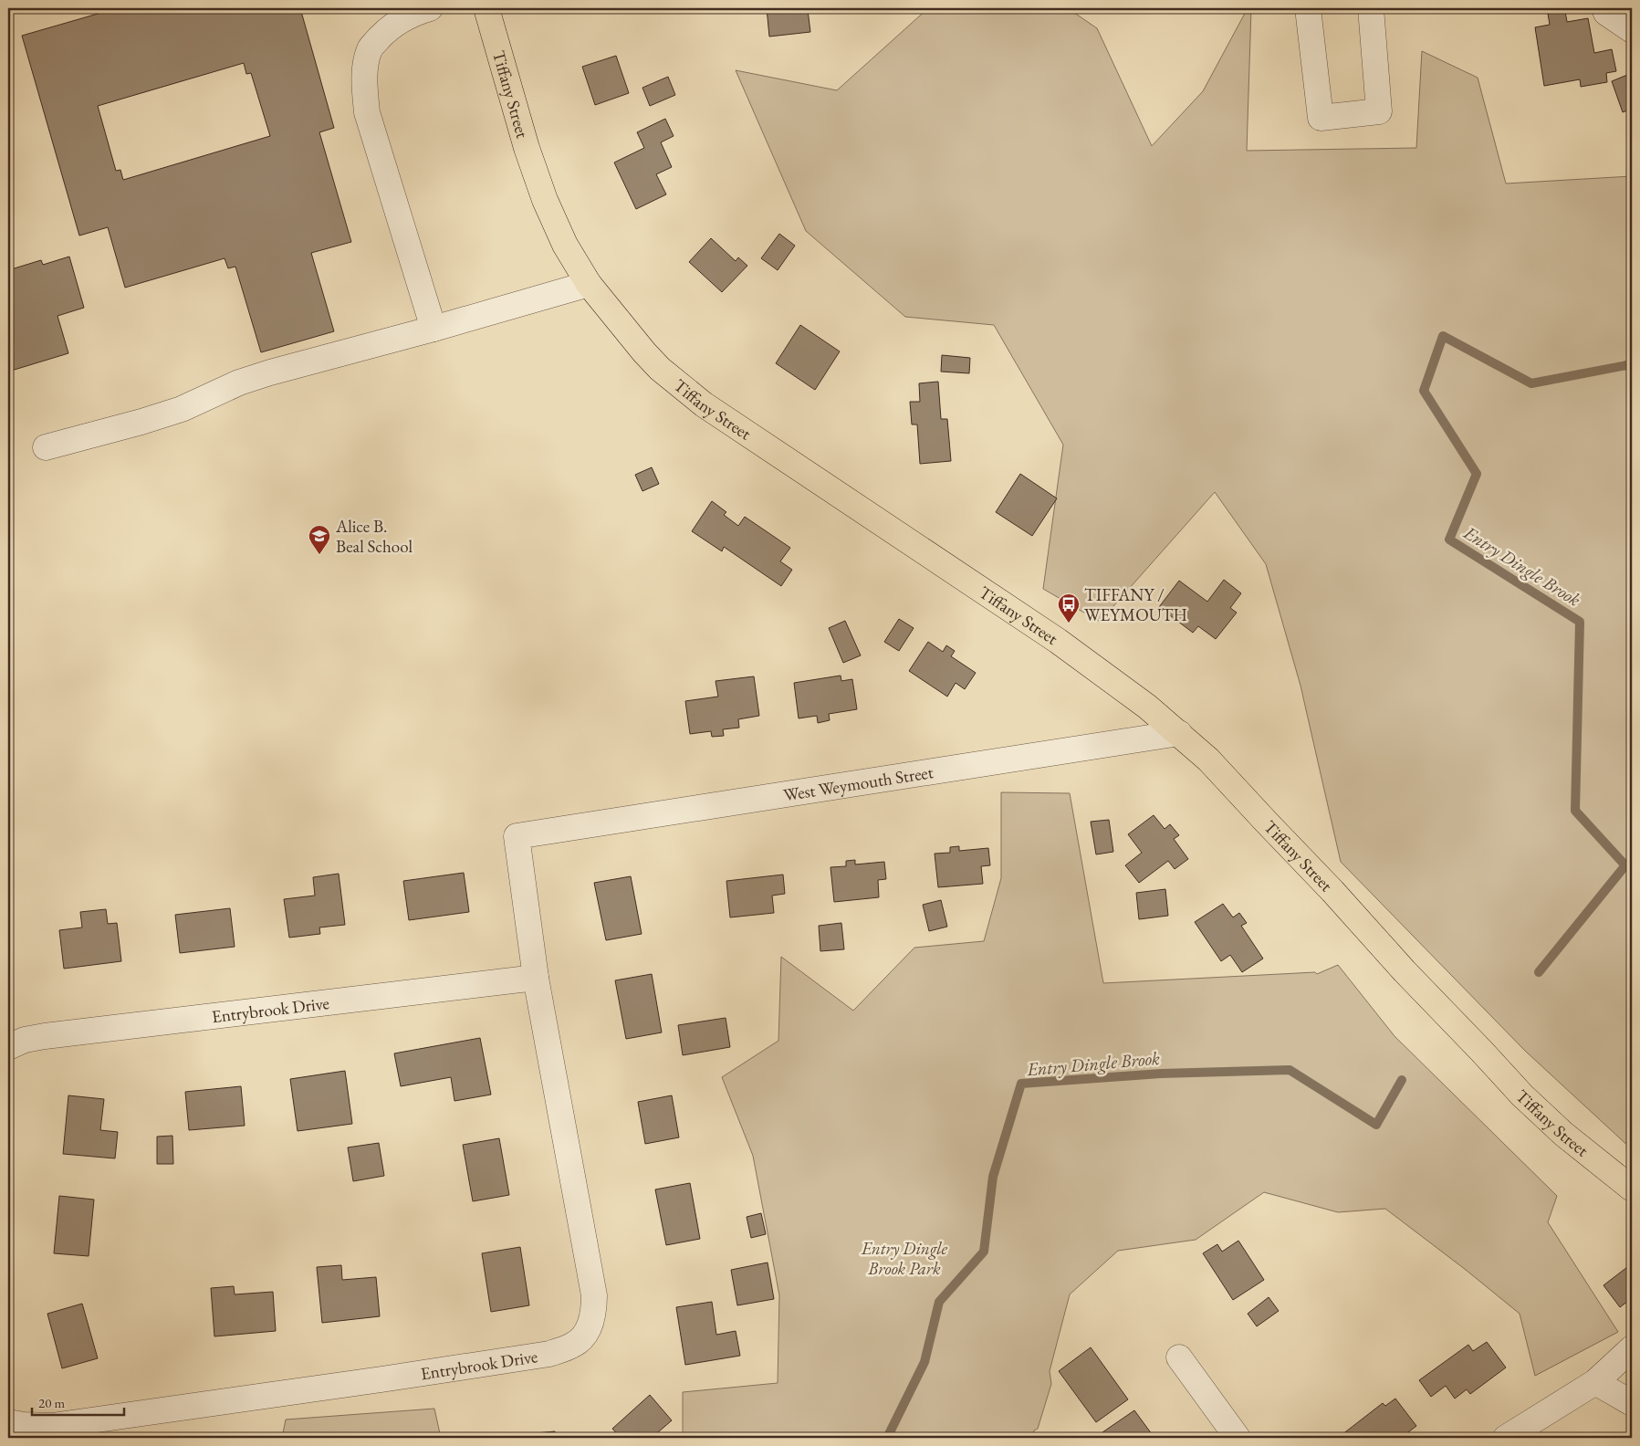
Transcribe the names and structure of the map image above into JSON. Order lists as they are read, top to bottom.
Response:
{
  "streets": {
    "main road": ["Tiffany Street"],
    "street": ["West Weymouth Street", "Entrybrook Drive"]
  },
  "crossings": [
    ["Tiffany Street", "West Weymouth Street"],
    ["West Weymouth Street", "Entrybrook Drive"]
  ],
  "water": ["Entry Dingle Brook"],
  "parks": ["Entry Dingle Brook Park"],
  "places": {
    "school or university": ["Alice B. Beal School"],
    "bus stop": ["TIFFANY / WEYMOUTH"]
  },
  "scale_bar": "20 m"
}
